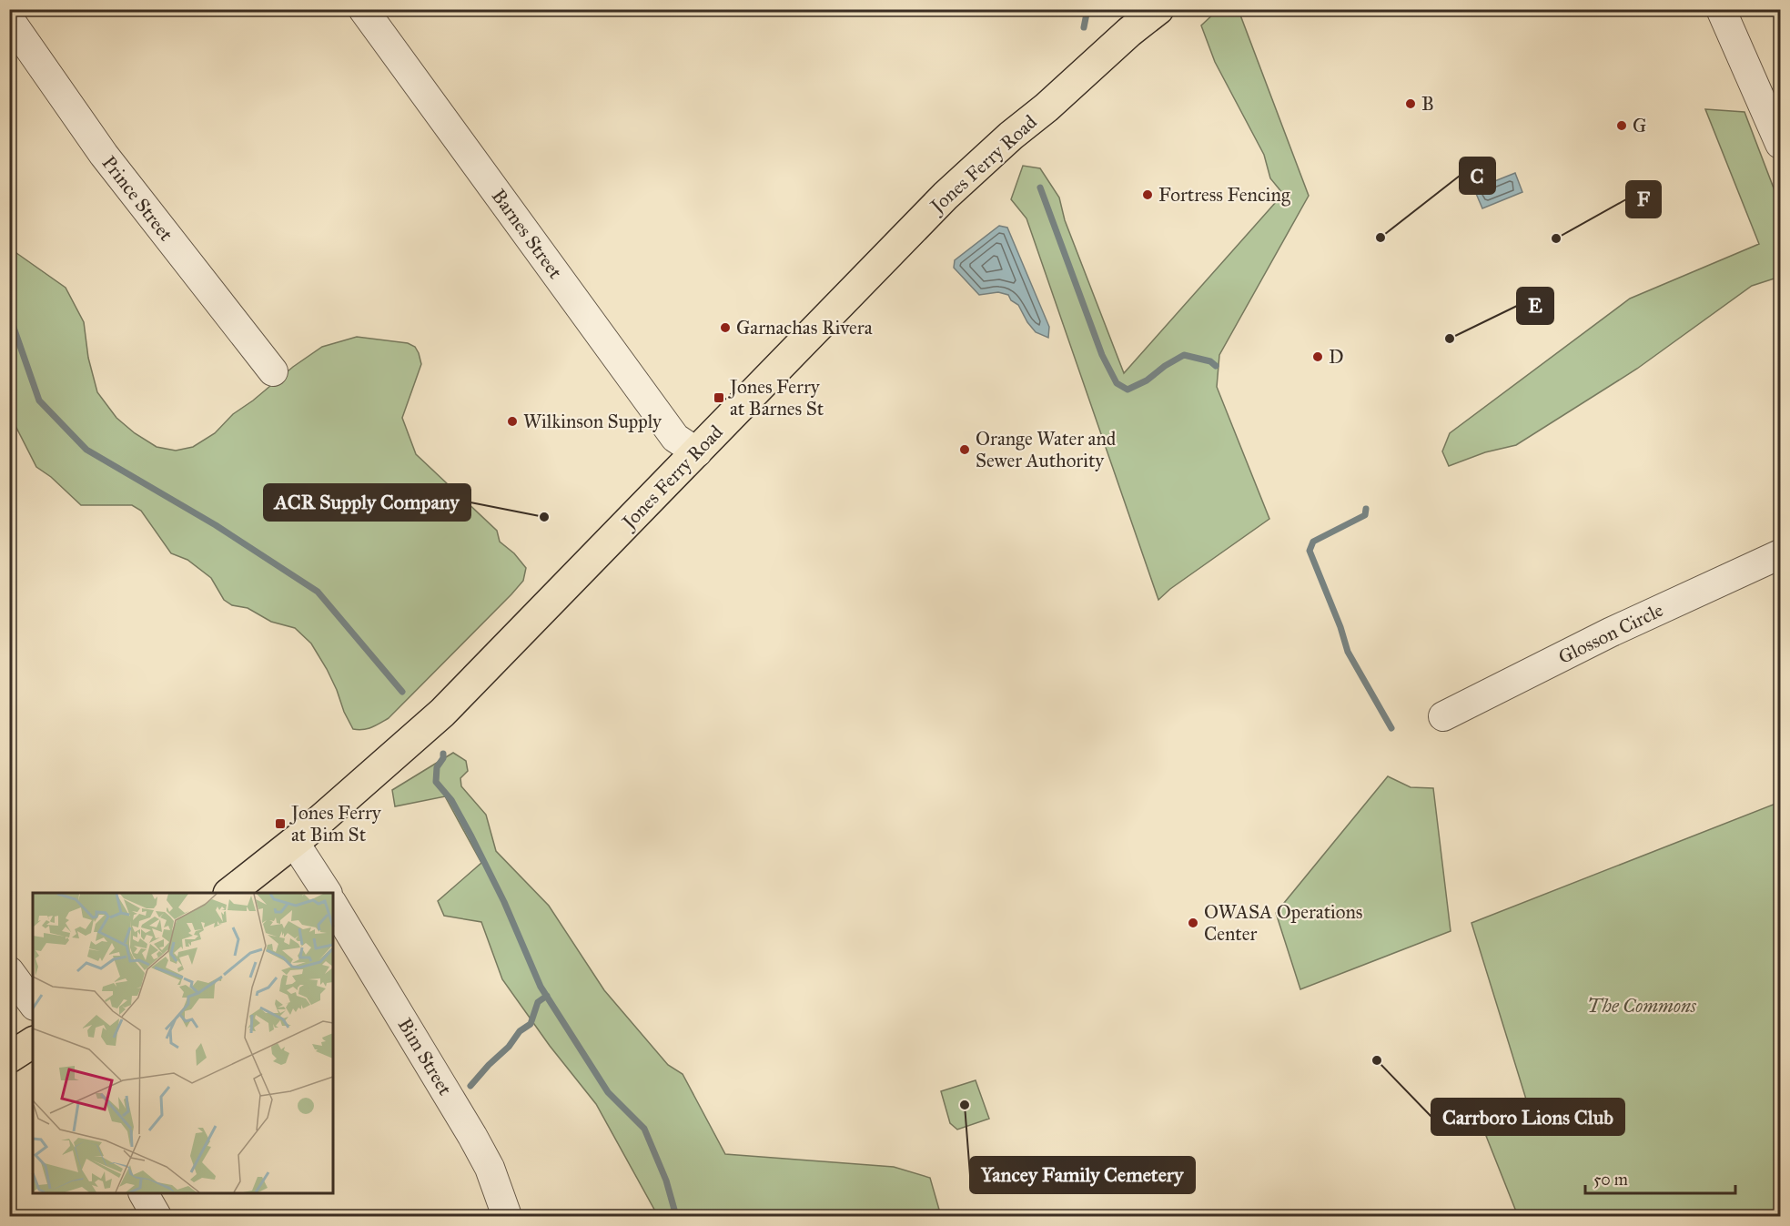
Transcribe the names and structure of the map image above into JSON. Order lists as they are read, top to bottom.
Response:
{
  "streets": {
    "main road": ["Jones Ferry Road"],
    "street": [
      "Prince Street",
      "Barnes Street",
      "Glosson Circle",
      "Bim Street"
    ]
  },
  "crossings": [
    ["Jones Ferry Road", "Barnes Street"]
  ],
  "parks": ["The Commons"],
  "places": {
    "other": [
      "B",
      "G",
      "Fortress Fencing",
      "C",
      "F",
      "Garnachas Rivera",
      "E",
      "D",
      "Wilkinson Supply",
      "Orange Water and Sewer Authority",
      "ACR Supply Company",
      "OWASA Operations Center",
      "Carrboro Lions Club",
      "Yancey Family Cemetery"
    ],
    "transit": ["Jones Ferry at Barnes St", "Jones Ferry at Bim St"]
  },
  "scale_bar": "50 m"
}
